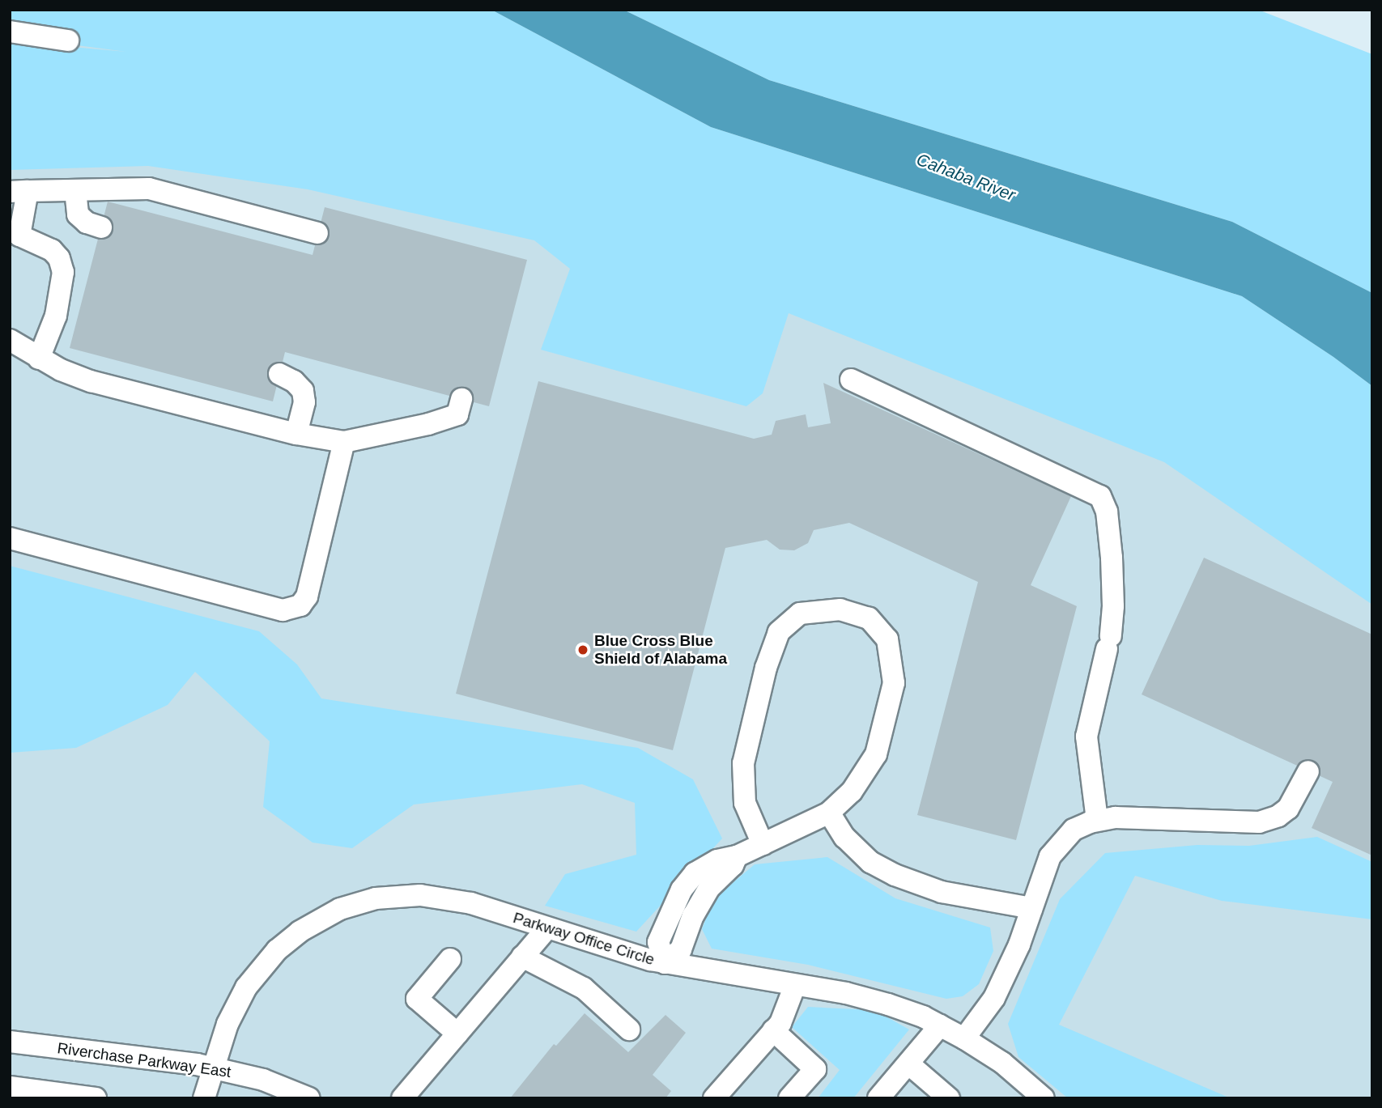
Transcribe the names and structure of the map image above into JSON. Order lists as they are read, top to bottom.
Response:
{
  "streets": {
    "street": ["Parkway Office Circle", "Riverchase Parkway East"]
  },
  "crossings": [
    ["Parkway Office Circle", "Riverchase Parkway East"]
  ],
  "water": ["Cahaba River"],
  "places": ["Blue Cross Blue Shield of Alabama"]
}
